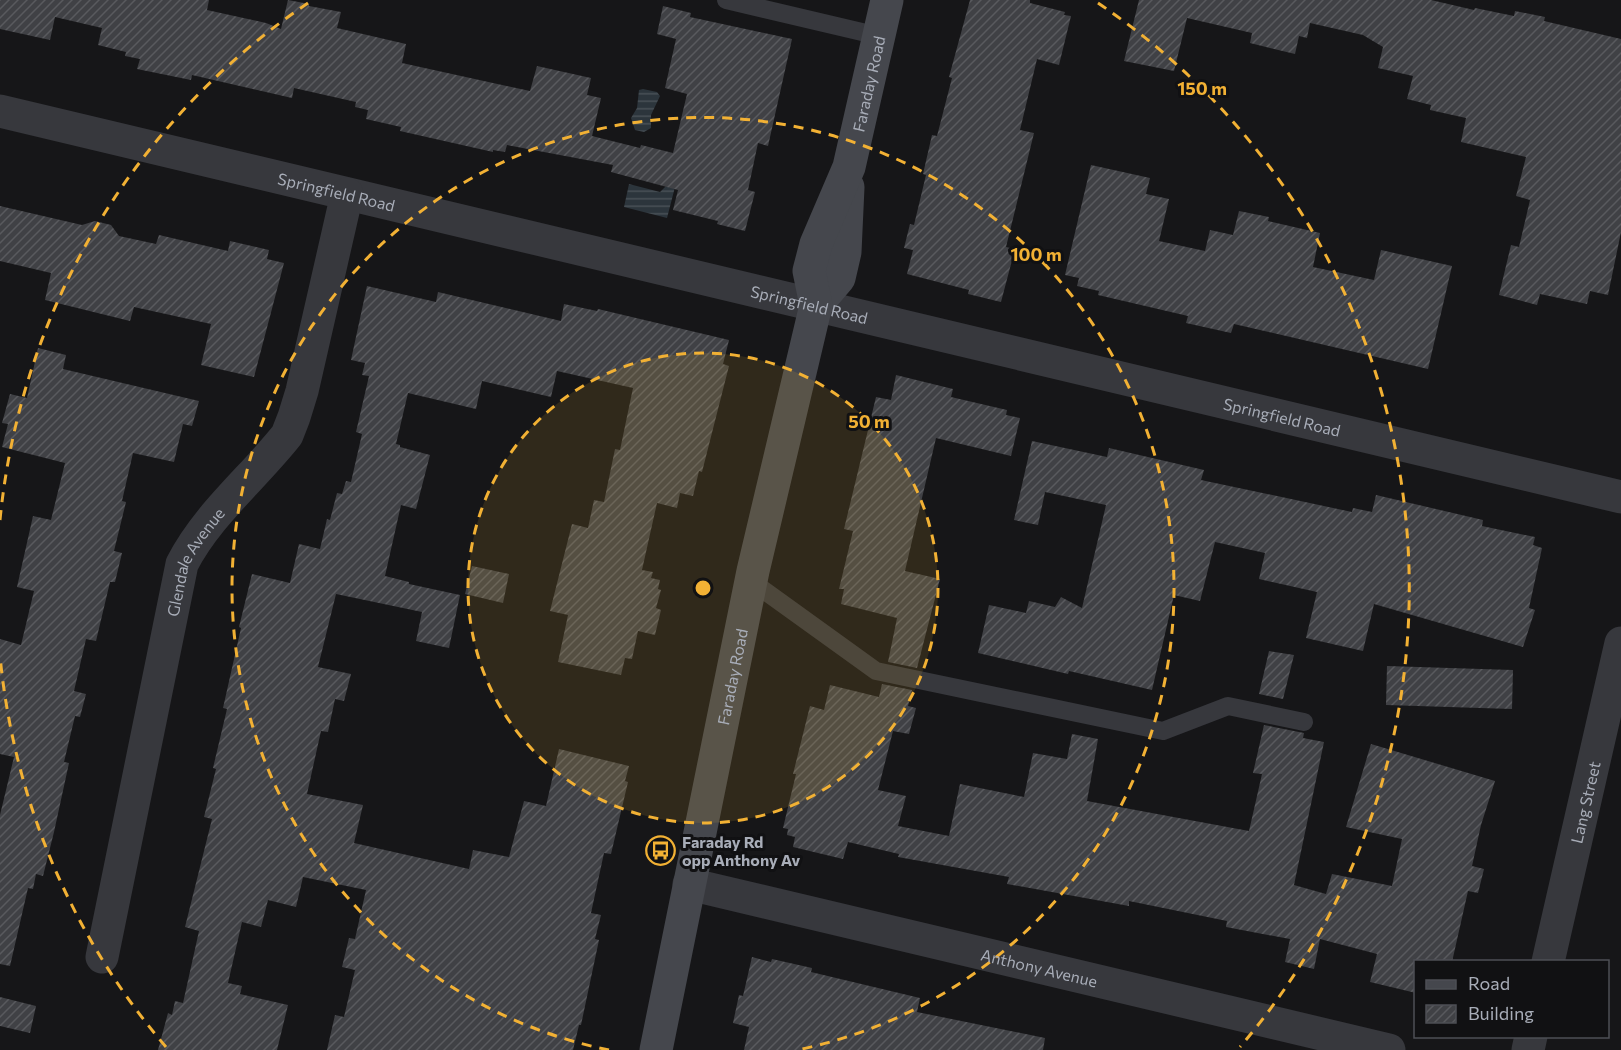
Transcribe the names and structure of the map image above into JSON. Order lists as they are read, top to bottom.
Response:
{
  "streets": {
    "main road": ["Faraday Road"],
    "street": [
      "Springfield Road",
      "Glendale Avenue",
      "Lang Street",
      "Anthony Avenue"
    ]
  },
  "crossings": [
    ["Faraday Road", "Springfield Road"],
    ["Faraday Road", "Anthony Avenue"],
    ["Springfield Road", "Glendale Avenue"]
  ],
  "places": {
    "bus stop": ["Faraday Rd opp Anthony Av"]
  },
  "legend": ["Road", "Building"],
  "rings": ["150 m", "100 m", "50 m"]
}
